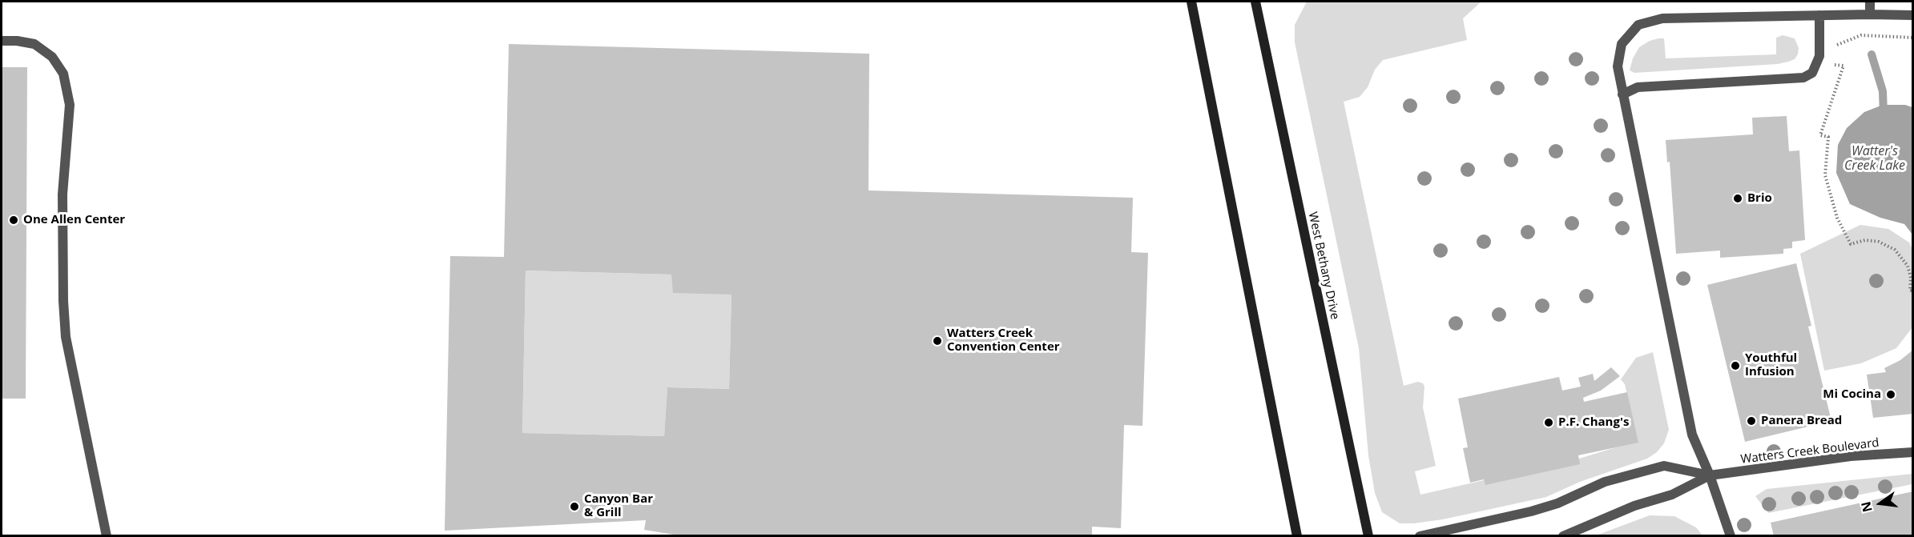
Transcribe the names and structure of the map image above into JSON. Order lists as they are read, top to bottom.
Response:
{
  "streets": {
    "main road": ["West Bethany Drive"],
    "street": ["Watters Creek Boulevard"]
  },
  "water": ["Watter's Creek Lake"],
  "places": [
    "Brio",
    "One Allen Center",
    "Watters Creek Convention Center",
    "Youthful Infusion",
    "Mi Cocina",
    "Panera Bread",
    "P.F. Chang's",
    "Canyon Bar & Grill"
  ],
  "north": "left"
}
